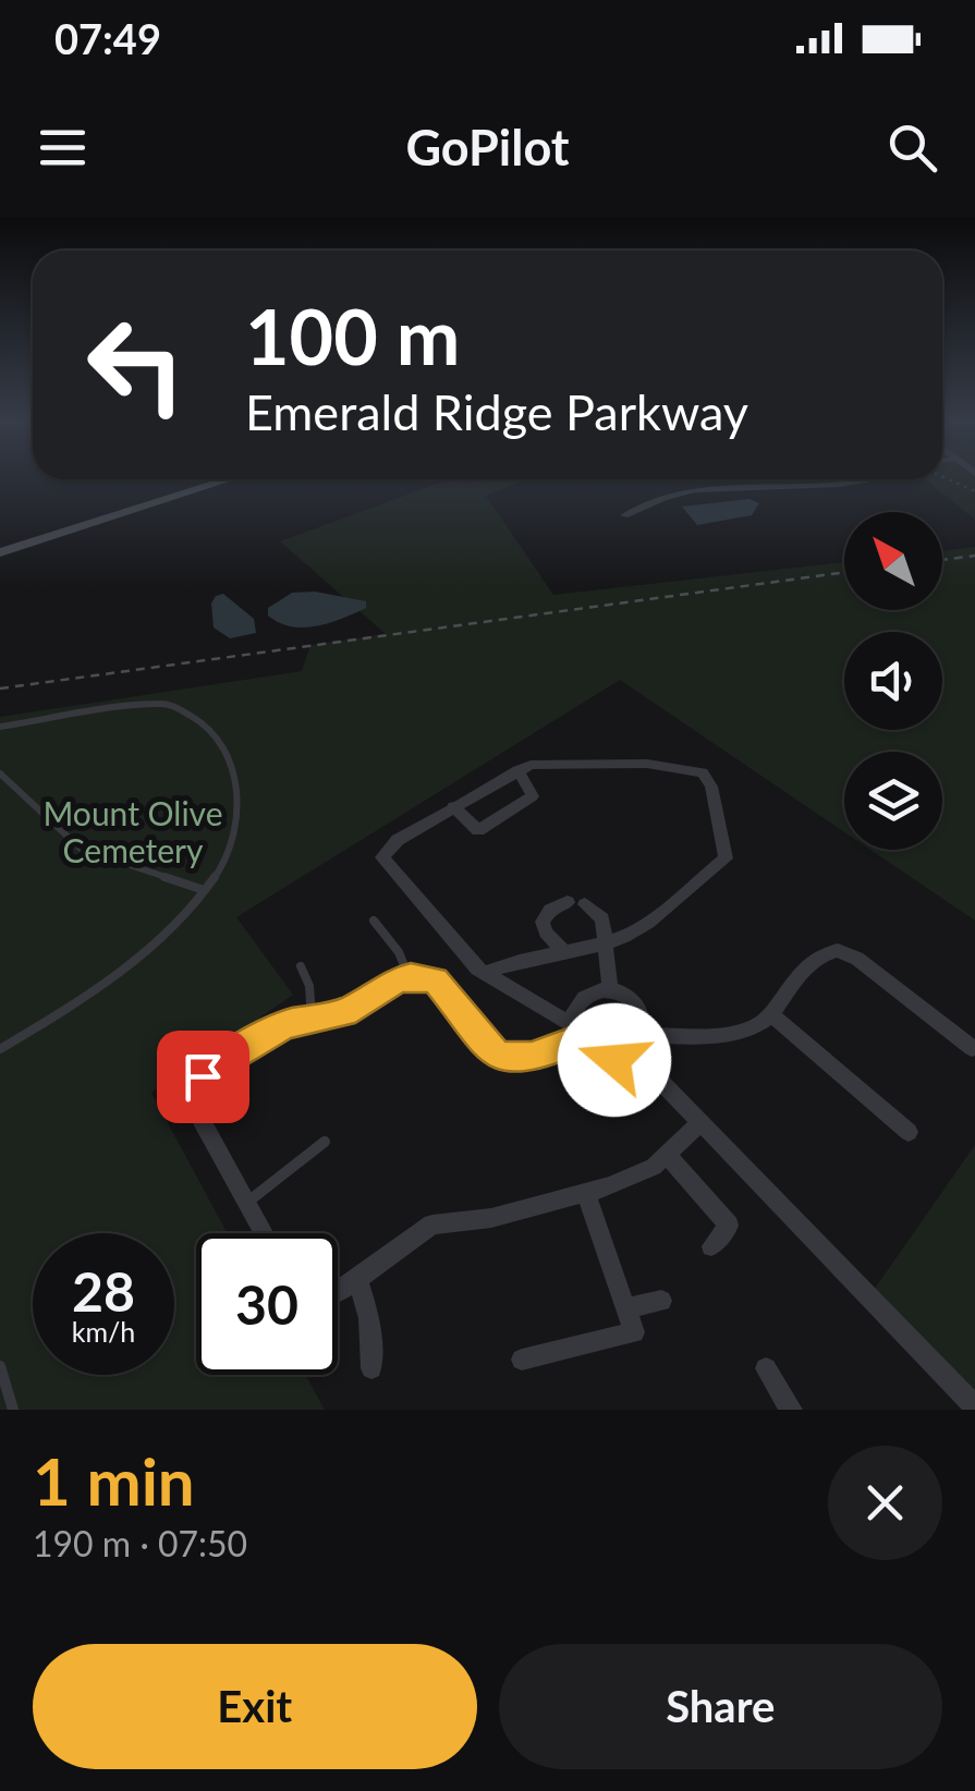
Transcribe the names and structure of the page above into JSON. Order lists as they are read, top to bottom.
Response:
{
  "parks": ["Mount Olive Cemetery"],
  "north": "top left",
  "page": {
    "status": "07:49",
    "header": "GoPilot",
    "turn": ["100 m", "Emerald Ridge Parkway"],
    "speed": "28 km/h",
    "limit": "30",
    "heading": ["1 min", "190 m · 07:50"],
    "buttons": ["Exit", "Share"]
  }
}
